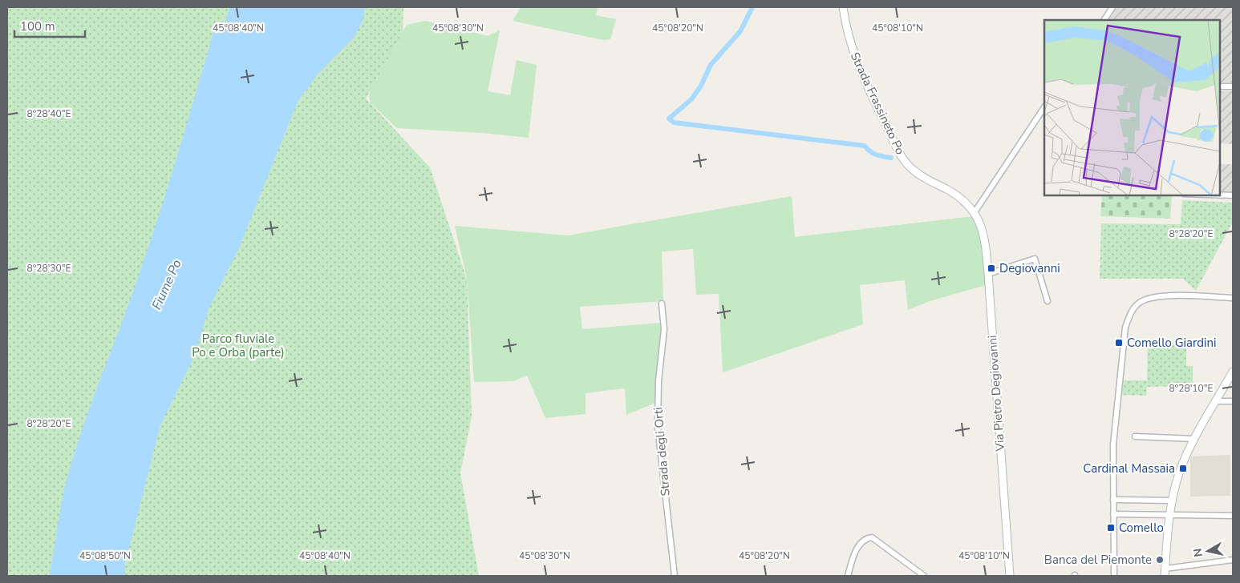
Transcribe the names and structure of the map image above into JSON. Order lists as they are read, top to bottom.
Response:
{
  "streets": {
    "street": ["Strada Frassineto Po", "Via Pietro Degiovanni", "Strada degli Orti"]
  },
  "crossings": [
    ["Strada Frassineto Po", "Via Pietro Degiovanni"]
  ],
  "water": ["Fiume Po"],
  "parks": ["Parco fluviale Po e Orba (parte)"],
  "places": {
    "transit": [
      "Degiovanni",
      "Comello Giardini",
      "Cardinal Massaia",
      "Comello"
    ],
    "other": ["Banca del Piemonte"]
  },
  "scale_bar": "100 m",
  "north": "left",
  "coordinates": [
    "45°08'40\"N",
    "45°08'30\"N",
    "45°08'20\"N",
    "45°08'10\"N",
    "8°28'40\"E",
    "8°28'20\"E",
    "8°28'30\"E",
    "8°28'10\"E",
    "45°08'50\"N"
  ]
}
